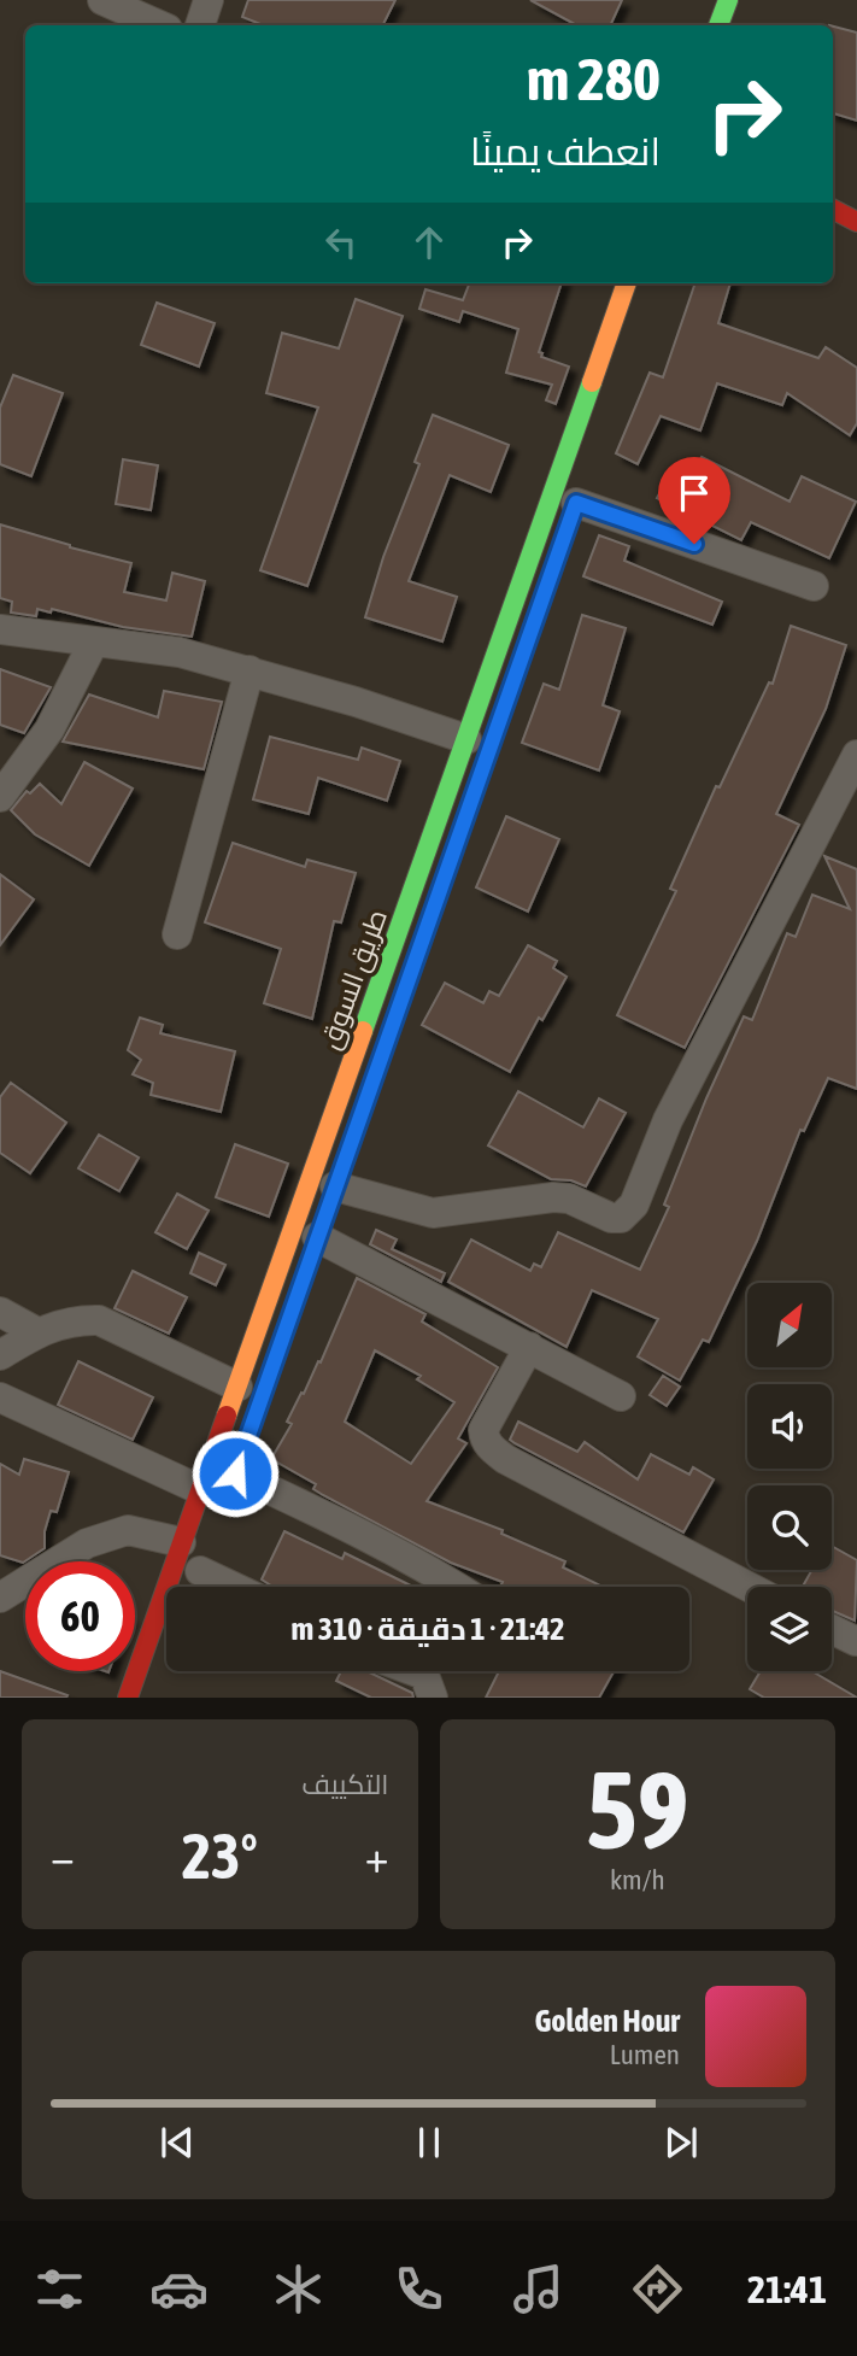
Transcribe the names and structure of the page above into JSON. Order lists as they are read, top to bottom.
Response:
{
  "streets": {
    "main road": ["طريق السوق"]
  },
  "north": "top right",
  "page": {
    "turn": ["280 m", "انعطف يمينًا"],
    "limit": "60",
    "trip": "21:42 · 1 دقيقة · 310 m",
    "tile": [
      ["59", "km/h"],
      "التكييف"
    ],
    "heat": ["−", "23°", "+"],
    "song": ["Golden Hour", "Lumen"],
    "tabs": "21:41"
  }
}
